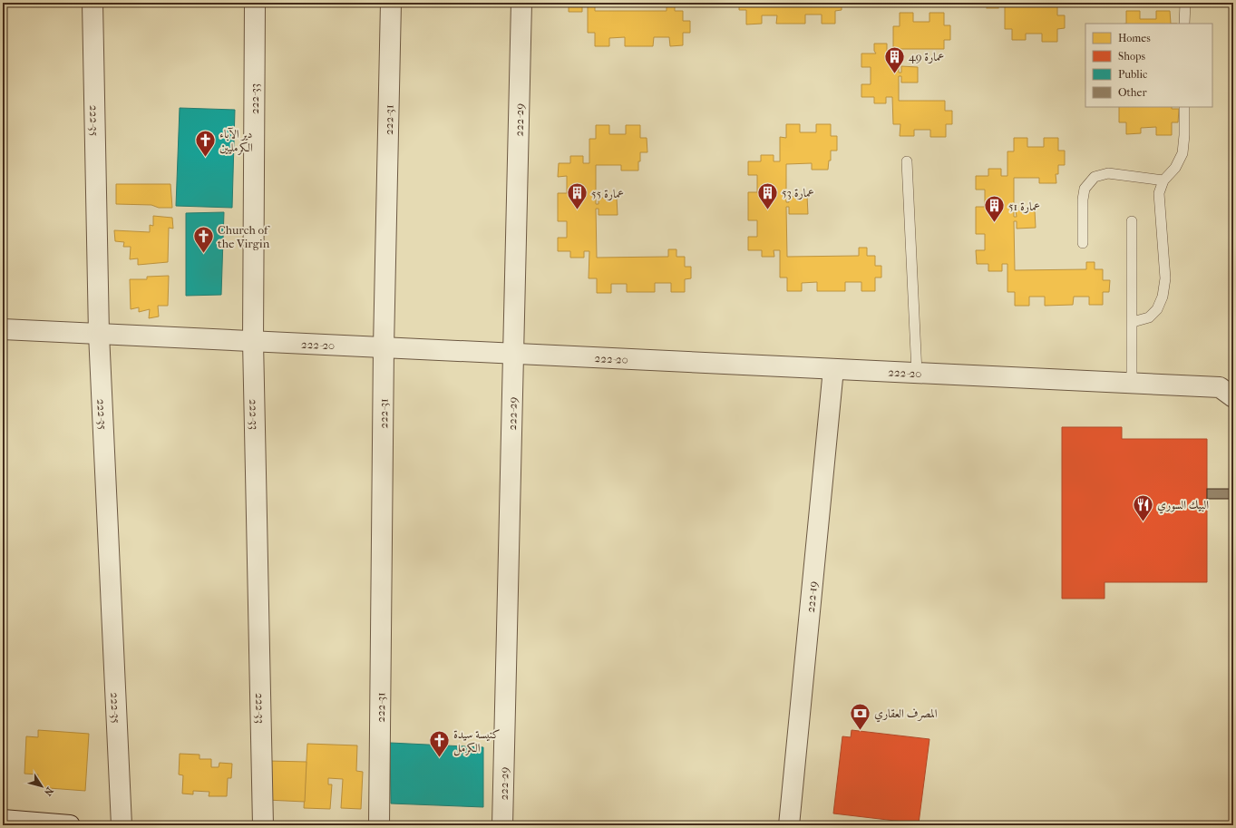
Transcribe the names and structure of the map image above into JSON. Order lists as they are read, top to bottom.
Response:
{
  "streets": {
    "street": [
      "222-33",
      "222-35",
      "222-31",
      "222-29",
      "222-20",
      "222-19"
    ]
  },
  "crossings": [
    ["222-33", "222-20"],
    ["222-35", "222-20"],
    ["222-31", "222-20"],
    ["222-29", "222-20"],
    ["222-20", "222-19"]
  ],
  "places": {
    "building": [
      "عمارة 49",
      "عمارة 53",
      "عمارة 55",
      "عمارة 51"
    ],
    "church": ["دير الآباء الكرمليين", "Church of the Virgin", "كنيسة سيدة الكرمل"],
    "restaurant": ["البيك السوري"],
    "bank": ["المصرف العقاري"]
  },
  "legend": [
    "Homes",
    "Shops",
    "Public",
    "Other"
  ],
  "north": "bottom right"
}
